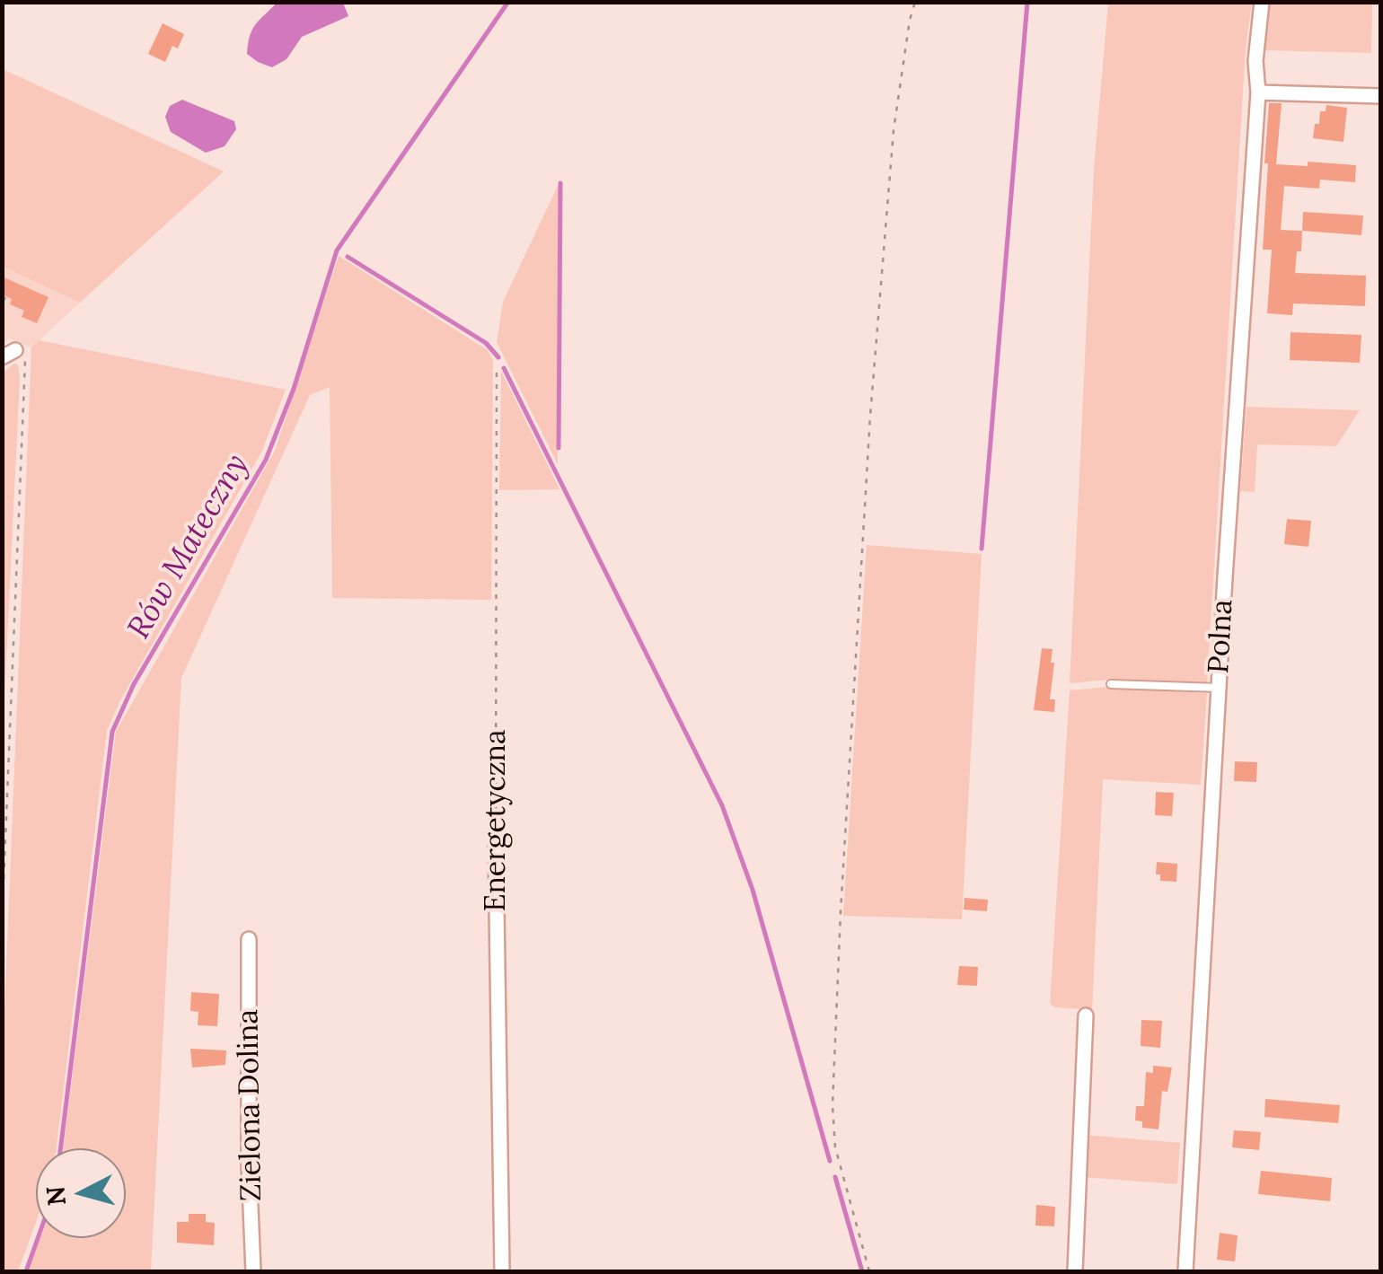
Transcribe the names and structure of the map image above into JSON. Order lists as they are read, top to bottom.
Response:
{
  "streets": {
    "street": ["Polna", "Energetyczna", "Zielona Dolina"]
  },
  "water": ["Rów Mateczny"],
  "north": "left"
}
